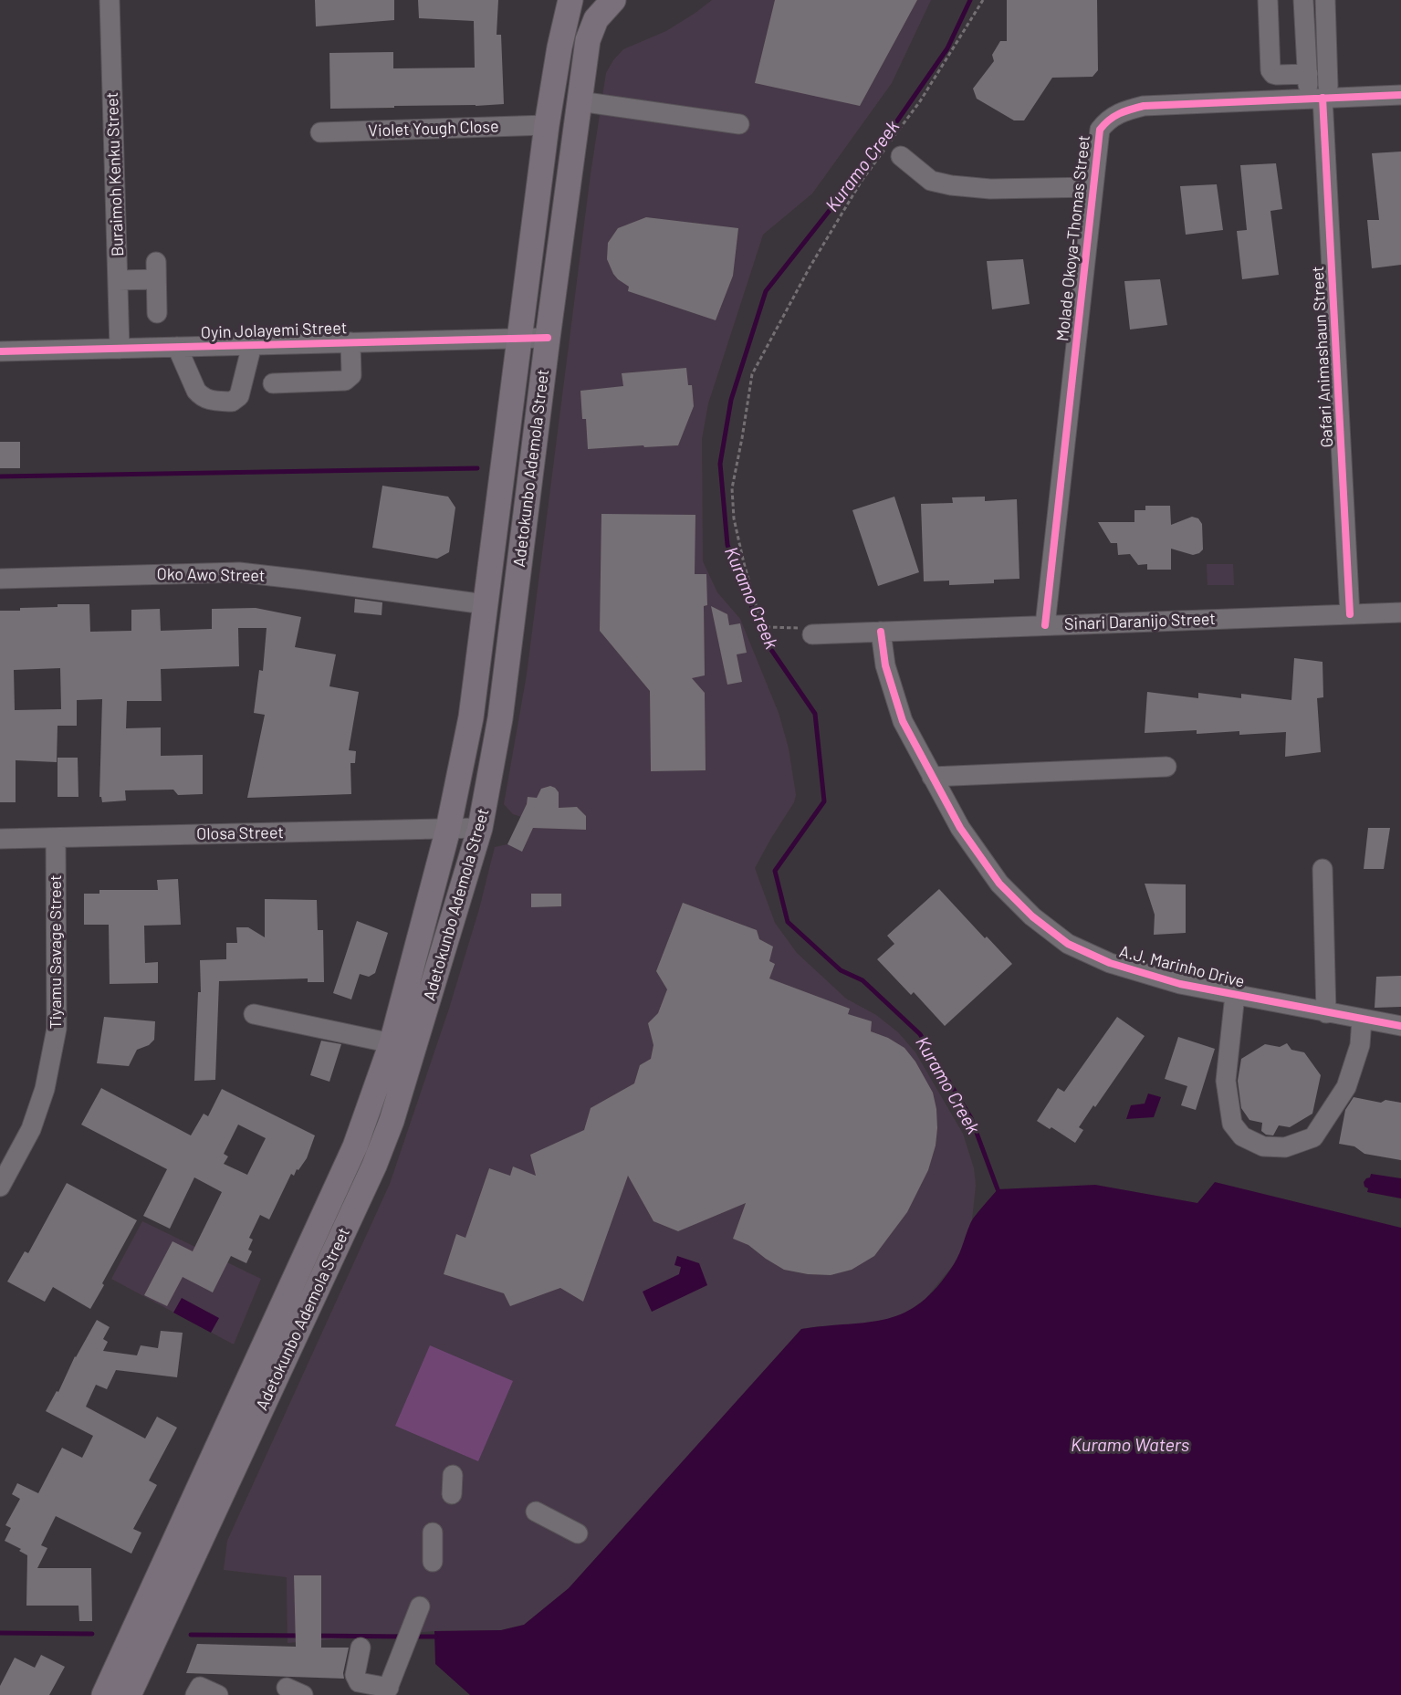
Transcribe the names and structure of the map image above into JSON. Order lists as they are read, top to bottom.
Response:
{
  "streets": {
    "main road": ["Adetokunbo Ademola Street"],
    "street": [
      "Violet Yough Close",
      "Buraimoh Kenku Street",
      "Molade Okoya-Thomas Street",
      "Oyin Jolayemi Street",
      "Gafari Animashaun Street",
      "Oko Awo Street",
      "Sinari Daranijo Street",
      "Olosa Street",
      "Tiyamu Savage Street",
      "A.J. Marinho Drive"
    ]
  },
  "crossings": [
    ["Violet Yough Close", "Adetokunbo Ademola Street"],
    ["Buraimoh Kenku Street", "Oyin Jolayemi Street"],
    ["Molade Okoya-Thomas Street", "Gafari Animashaun Street"],
    ["Molade Okoya-Thomas Street", "Sinari Daranijo Street"],
    ["Oyin Jolayemi Street", "Adetokunbo Ademola Street"],
    ["Gafari Animashaun Street", "Sinari Daranijo Street"],
    ["Adetokunbo Ademola Street", "Oko Awo Street"],
    ["Adetokunbo Ademola Street", "Olosa Street"],
    ["Sinari Daranijo Street", "A.J. Marinho Drive"],
    ["Olosa Street", "Tiyamu Savage Street"]
  ],
  "water": ["Kuramo Creek", "Kuramo Waters"]
}
